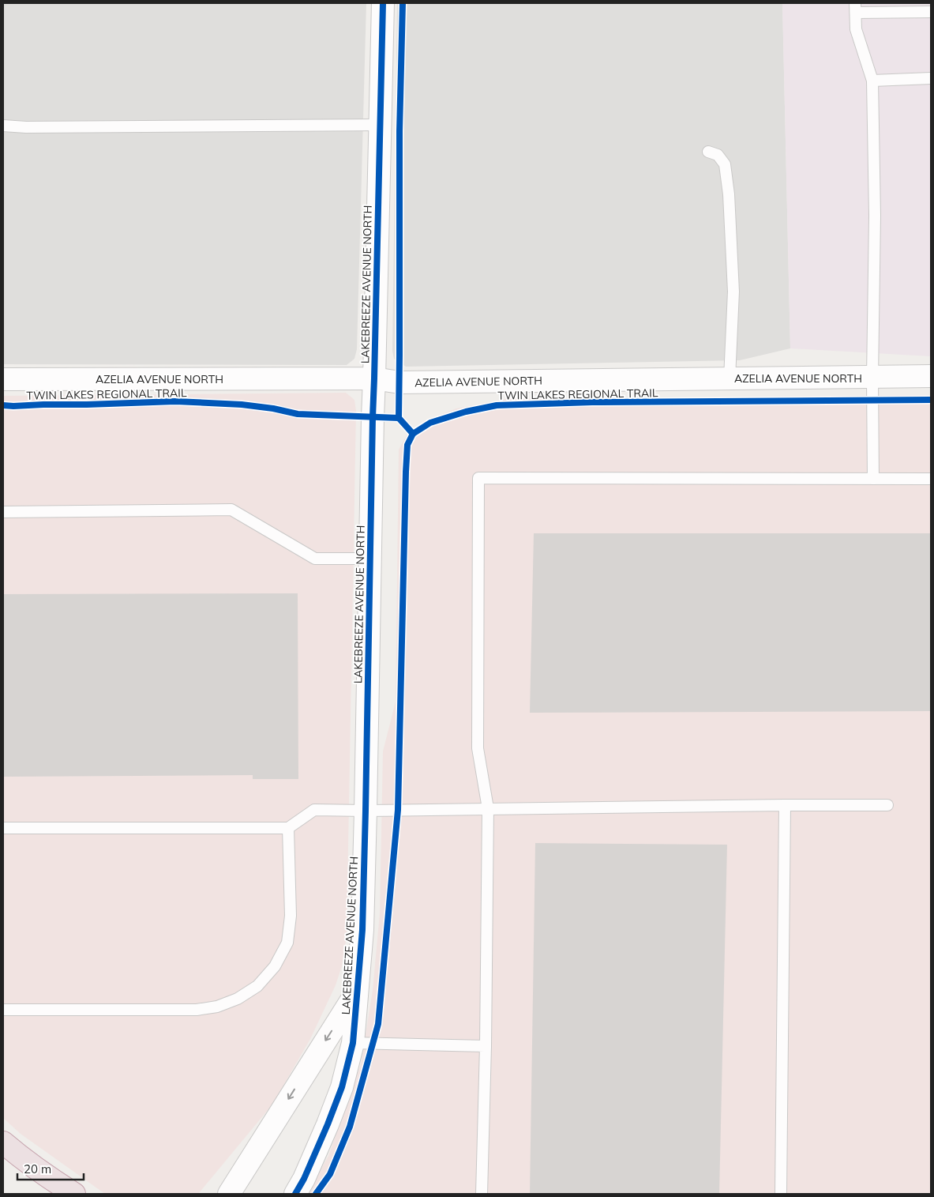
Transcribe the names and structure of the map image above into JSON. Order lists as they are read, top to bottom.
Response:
{
  "streets": {
    "street": ["LAKEBREEZE AVENUE NORTH", "AZELIA AVENUE NORTH"],
    "cycle path": ["TWIN LAKES REGIONAL TRAIL"]
  },
  "crossings": [
    ["LAKEBREEZE AVENUE NORTH", "AZELIA AVENUE NORTH"]
  ],
  "scale_bar": "20 m"
}
